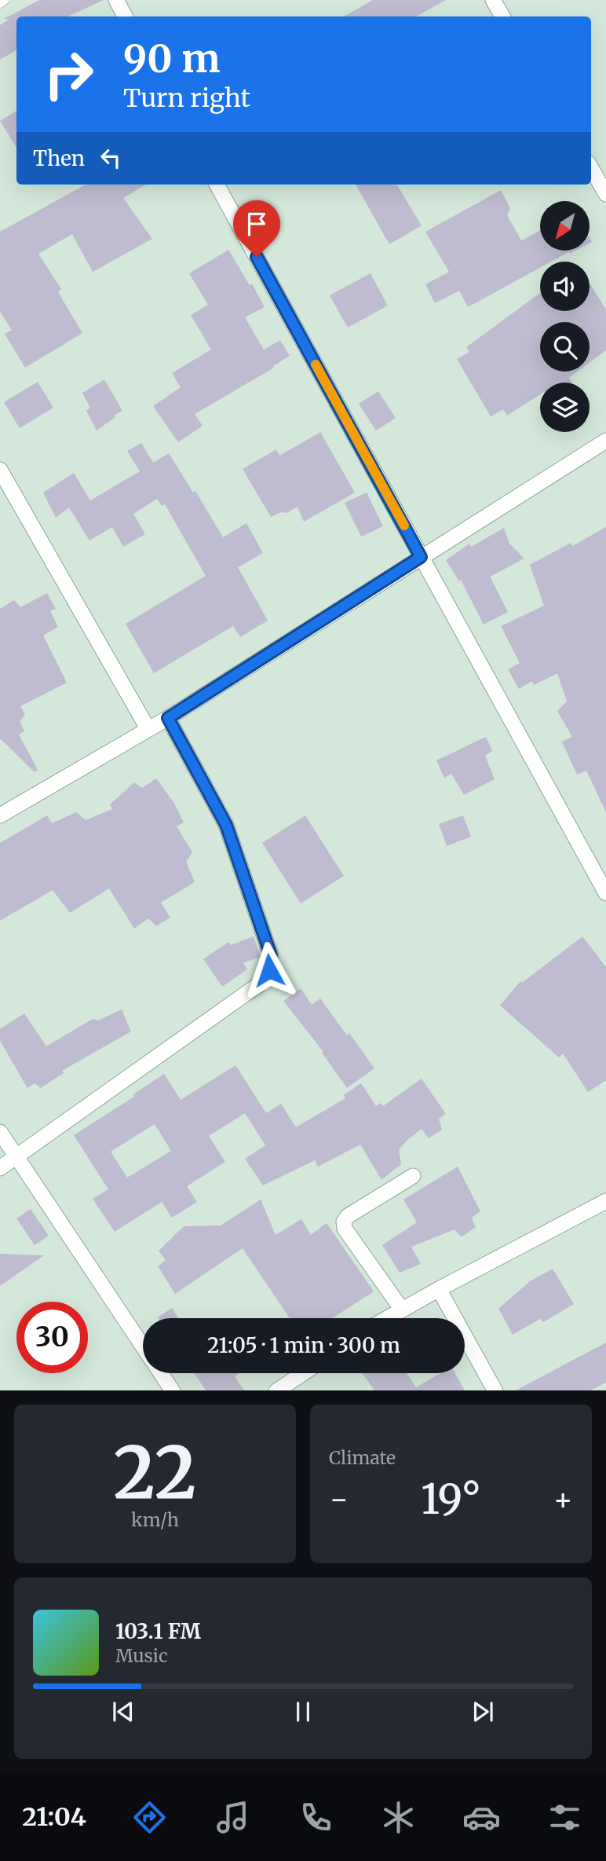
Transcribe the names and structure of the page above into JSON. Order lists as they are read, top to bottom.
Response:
{
  "north": "bottom left",
  "page": {
    "turn": ["90 m", "Turn right"],
    "then": "Then",
    "limit": "30",
    "trip": "21:05 · 1 min · 300 m",
    "tile": [
      ["22", "km/h"],
      "Climate"
    ],
    "heat": ["−", "19°", "+"],
    "song": ["103.1 FM", "Music"],
    "tabs": "21:04"
  }
}
